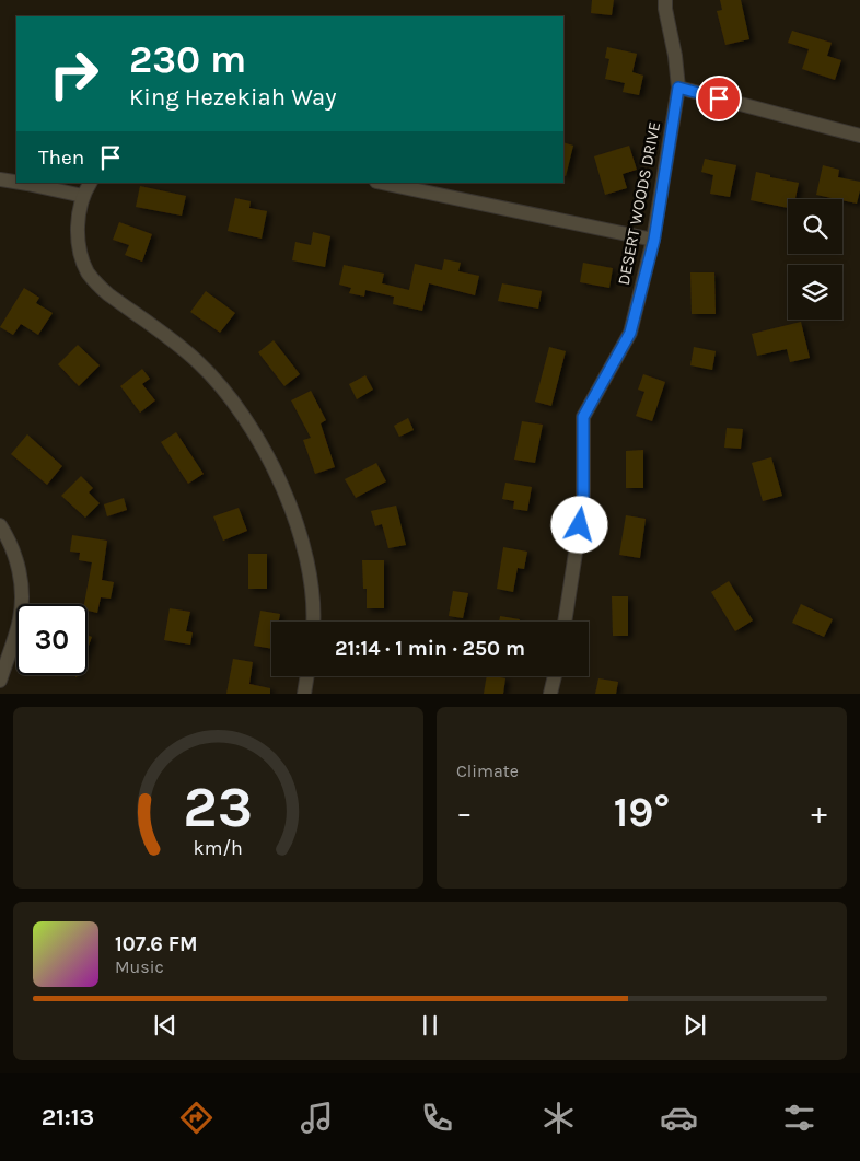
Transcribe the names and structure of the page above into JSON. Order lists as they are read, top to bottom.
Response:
{
  "streets": {
    "street": ["DESERT WOODS DRIVE"]
  },
  "page": {
    "turn": ["230 m", "King Hezekiah Way"],
    "then": "Then",
    "limit": "30",
    "trip": "21:14 · 1 min · 250 m",
    "tile": "Climate",
    "heat": ["−", "19°", "+"],
    "song": ["107.6 FM", "Music"],
    "tabs": "21:13",
    "gauge": ["23", "km/h"]
  }
}
